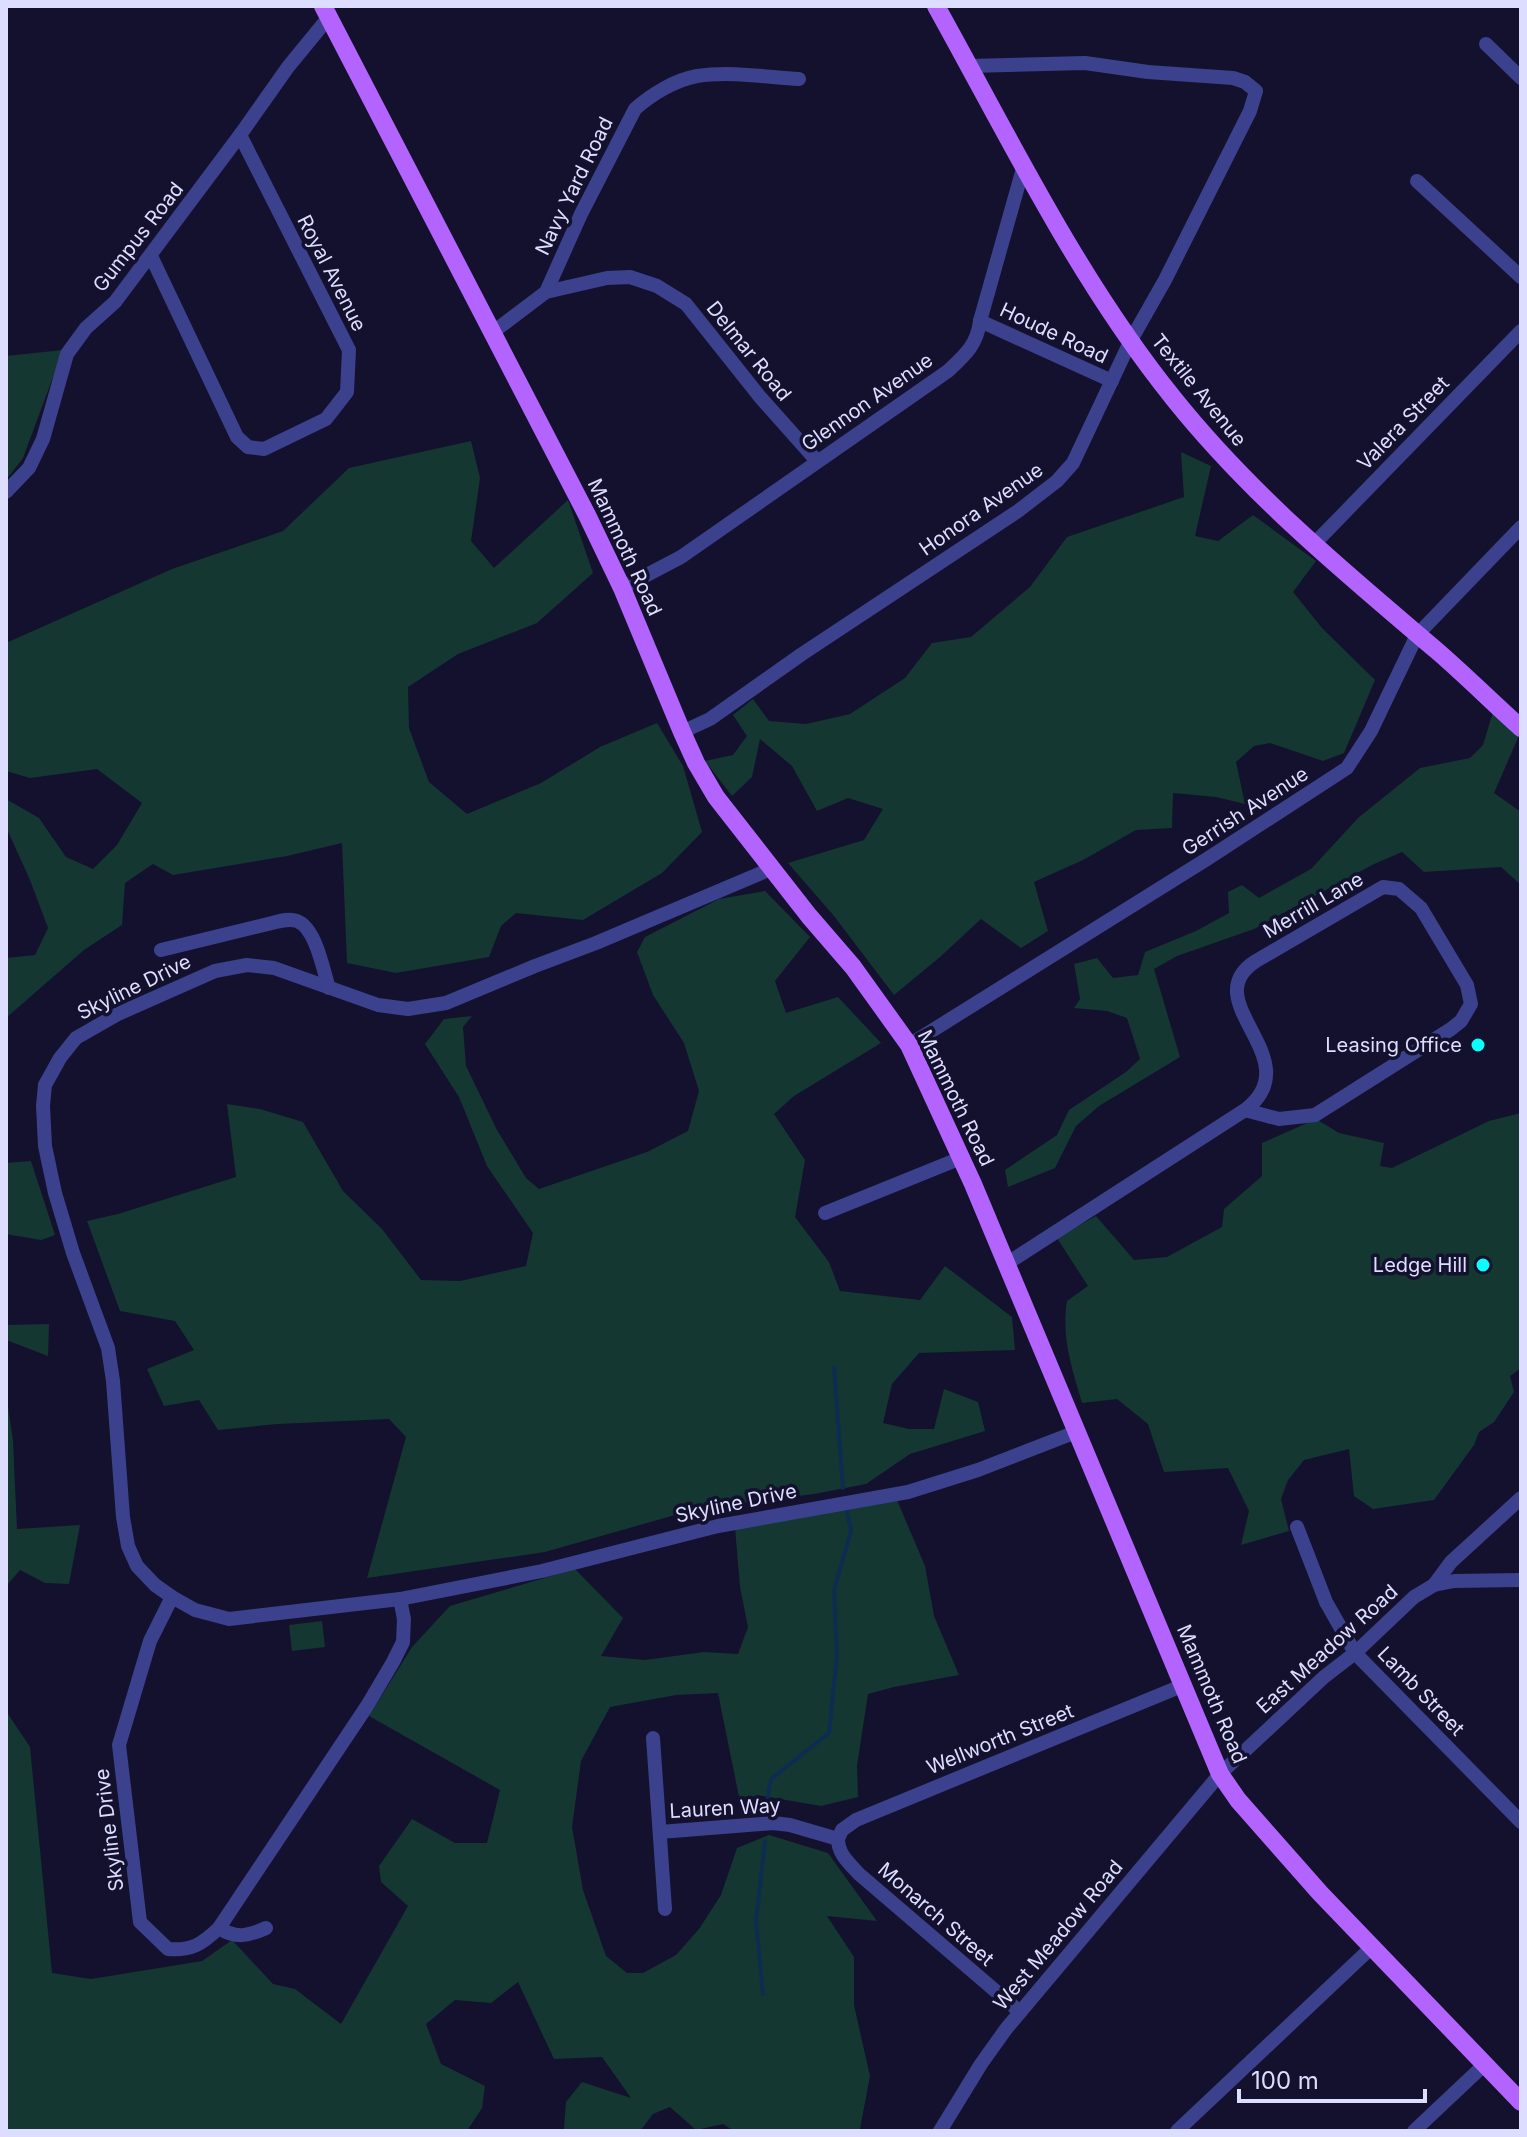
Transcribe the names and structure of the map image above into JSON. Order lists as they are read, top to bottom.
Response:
{
  "streets": {
    "main road": ["Textile Avenue", "Mammoth Road"],
    "street": [
      "Navy Yard Road",
      "Gumpus Road",
      "Royal Avenue",
      "Houde Road",
      "Delmar Road",
      "Glennon Avenue",
      "Valera Street",
      "Honora Avenue",
      "Gerrish Avenue",
      "Merrill Lane",
      "Skyline Drive",
      "East Meadow Road",
      "Lamb Street",
      "Wellworth Street",
      "Lauren Way",
      "Monarch Street",
      "West Meadow Road"
    ]
  },
  "crossings": [
    ["Navy Yard Road", "Delmar Road"],
    ["Navy Yard Road", "Mammoth Road"],
    ["Gumpus Road", "Royal Avenue"],
    ["Gumpus Road", "Mammoth Road"],
    ["Houde Road", "Glennon Avenue"],
    ["Houde Road", "Honora Avenue"],
    ["Delmar Road", "Glennon Avenue"],
    ["Textile Avenue", "Glennon Avenue"],
    ["Textile Avenue", "Valera Street"],
    ["Textile Avenue", "Honora Avenue"],
    ["Textile Avenue", "Gerrish Avenue"],
    ["Glennon Avenue", "Mammoth Road"],
    ["Honora Avenue", "Mammoth Road"],
    ["Mammoth Road", "Gerrish Avenue"],
    ["Mammoth Road", "Merrill Lane"],
    ["Mammoth Road", "Skyline Drive"],
    ["Mammoth Road", "East Meadow Road"],
    ["Mammoth Road", "Wellworth Street"],
    ["Mammoth Road", "West Meadow Road"],
    ["East Meadow Road", "Lamb Street"],
    ["East Meadow Road", "West Meadow Road"],
    ["Wellworth Street", "Lauren Way"],
    ["Wellworth Street", "Monarch Street"],
    ["Lauren Way", "Monarch Street"],
    ["Monarch Street", "West Meadow Road"]
  ],
  "places": ["Leasing Office", "Ledge Hill"],
  "scale_bar": "100 m"
}
